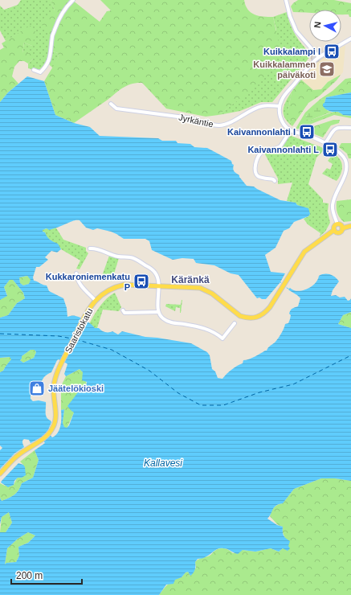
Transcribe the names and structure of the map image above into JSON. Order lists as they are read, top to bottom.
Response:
{
  "streets": {
    "main road": ["Saaristokatu"],
    "street": ["Jyrkäntie"]
  },
  "districts": ["Käränkä"],
  "water": ["Kallavesi"],
  "places": {
    "bus stop": [
      "Kuikkalampi I",
      "Kaivannonlahti I",
      "Kaivannonlahti L",
      "Kukkaroniemenkatu P"
    ],
    "school or university": ["Kuikkalammen päiväkoti"],
    "shop": ["Jäätelökioski"]
  },
  "scale_bar": "200 m",
  "north": "left"
}
